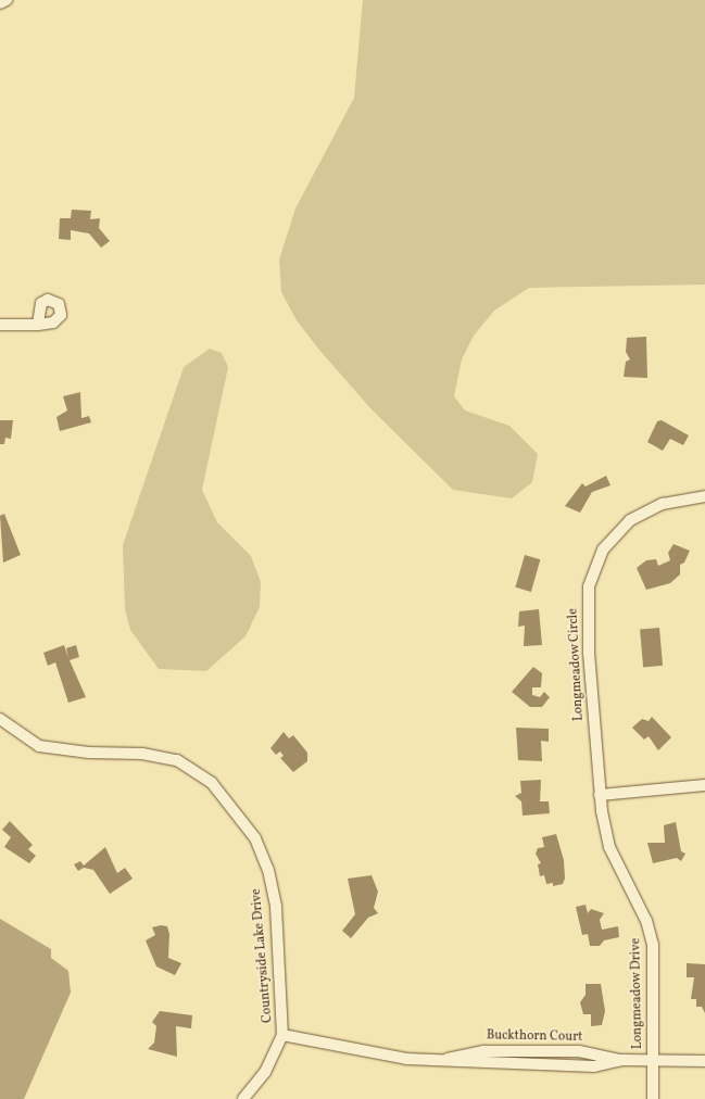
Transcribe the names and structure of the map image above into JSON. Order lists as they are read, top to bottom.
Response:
{
  "streets": {
    "street": [
      "Longmeadow Circle",
      "Countryside Lake Drive",
      "Longmeadow Drive",
      "Buckthorn Court"
    ]
  },
  "crossings": [
    ["Longmeadow Circle", "Longmeadow Drive"],
    ["Countryside Lake Drive", "Buckthorn Court"],
    ["Longmeadow Drive", "Buckthorn Court"]
  ]
}
